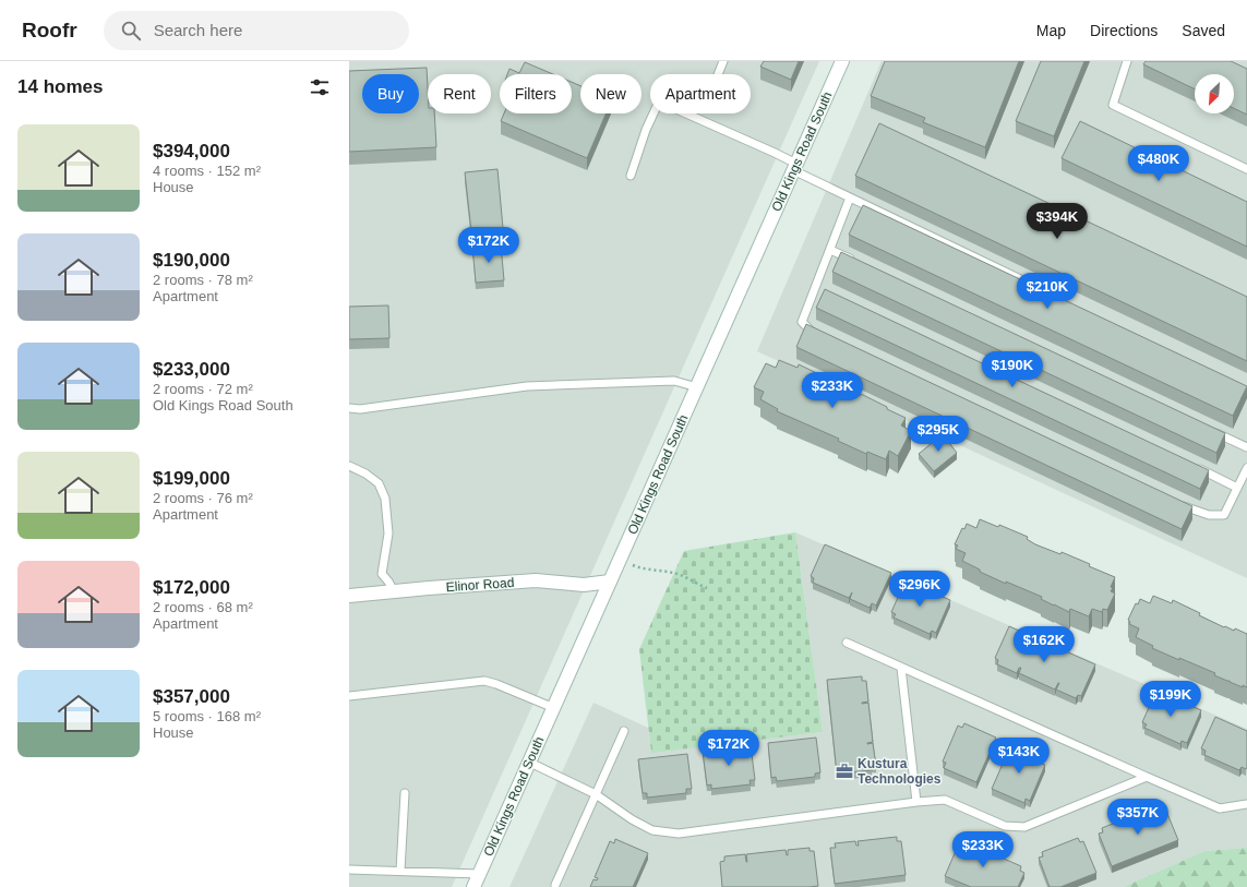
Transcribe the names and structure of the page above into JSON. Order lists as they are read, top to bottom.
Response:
{
  "streets": {
    "street": ["Old Kings Road South", "Elinor Road"]
  },
  "crossings": [
    ["Old Kings Road South", "Elinor Road"]
  ],
  "places": {
    "office": ["Kustura Technologies"]
  },
  "north": "bottom left",
  "page": {
    "header": "Roofr",
    "search": "Search here",
    "nav": ["Map", "Directions", "Saved"],
    "heading": "14 homes",
    "chip": [
      "Buy",
      "Rent",
      "Filters",
      "New",
      "Apartment"
    ],
    "list": [
      {
        "name": "$394,000",
        "note": "4 rooms · 152 m² · House"
      },
      {
        "name": "$190,000",
        "note": "2 rooms · 78 m² · Apartment"
      },
      {
        "name": "$233,000",
        "note": "2 rooms · 72 m² · Old Kings Road South"
      },
      {
        "name": "$199,000",
        "note": "2 rooms · 76 m² · Apartment"
      },
      {
        "name": "$172,000",
        "note": "2 rooms · 68 m² · Apartment"
      },
      {
        "name": "$357,000",
        "note": "5 rooms · 168 m² · House"
      }
    ],
    "price": [
      "$480K",
      "$394K",
      "$172K",
      "$210K",
      "$190K",
      "$233K",
      "$295K",
      "$296K",
      "$162K",
      "$199K",
      "$172K",
      "$143K",
      "$357K",
      "$233K"
    ]
  }
}
